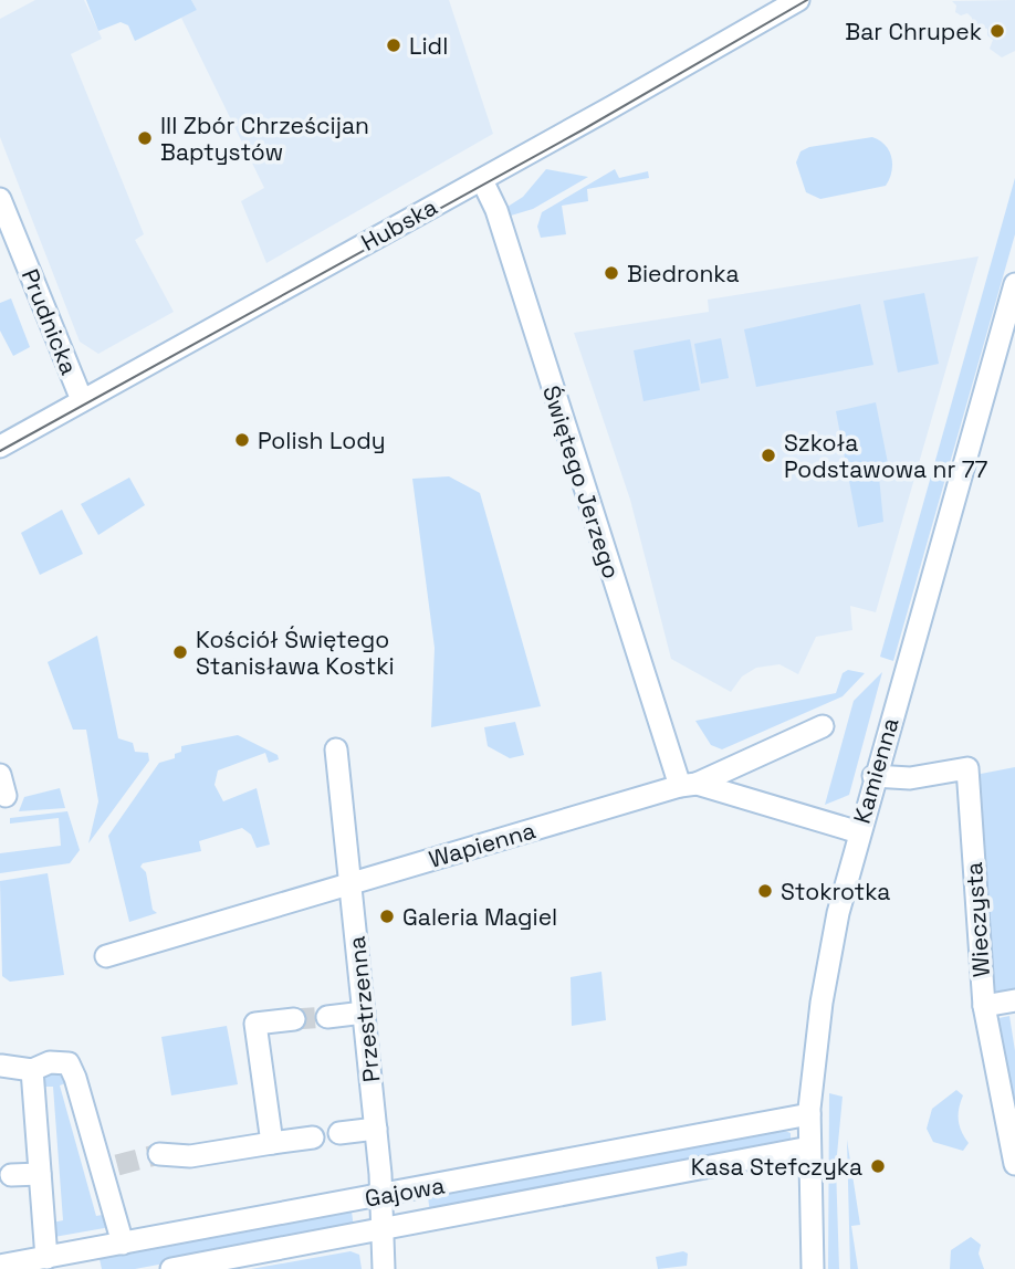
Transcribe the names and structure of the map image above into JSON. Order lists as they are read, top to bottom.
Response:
{
  "streets": {
    "street": [
      "Hubska",
      "Prudnicka",
      "Świętego Jerzego",
      "Kamienna",
      "Wapienna",
      "Wieczysta",
      "Przestrzenna",
      "Gajowa"
    ]
  },
  "crossings": [
    ["Hubska", "Prudnicka"],
    ["Hubska", "Świętego Jerzego"],
    ["Świętego Jerzego", "Wapienna"],
    ["Kamienna", "Wieczysta"],
    ["Kamienna", "Gajowa"],
    ["Wapienna", "Przestrzenna"],
    ["Przestrzenna", "Gajowa"]
  ],
  "places": [
    "Bar Chrupek",
    "Lidl",
    "III Zbór Chrześcijan Baptystów",
    "Biedronka",
    "Polish Lody",
    "Szkoła Podstawowa nr 77",
    "Kościół Świętego Stanisława Kostki",
    "Stokrotka",
    "Galeria Magiel",
    "Kasa Stefczyka"
  ]
}
